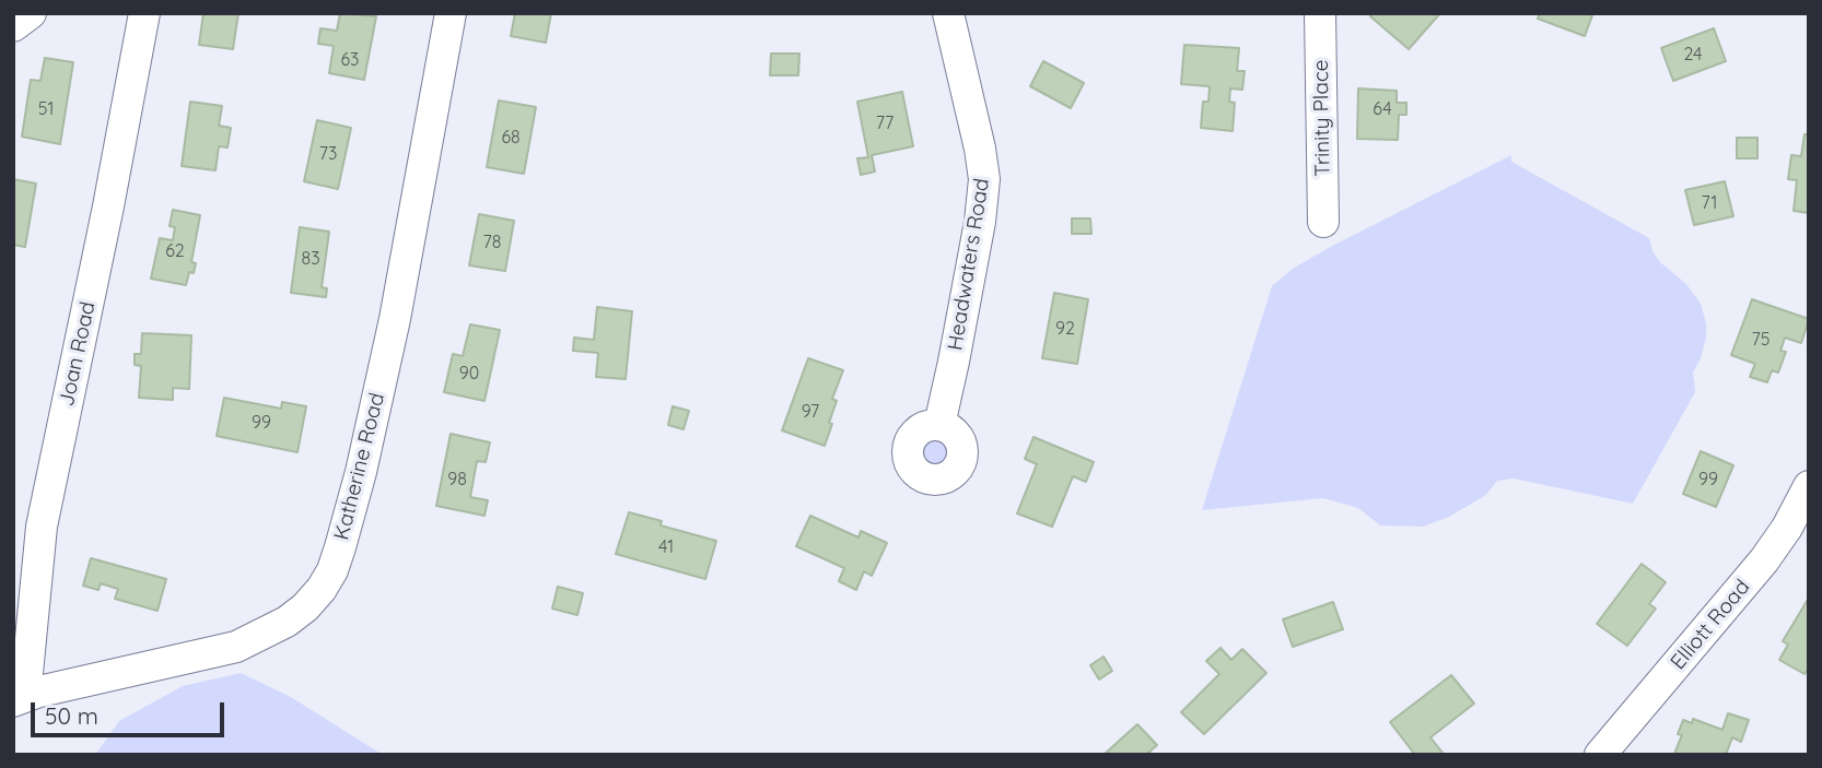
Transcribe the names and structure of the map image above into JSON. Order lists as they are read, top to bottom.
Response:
{
  "streets": {
    "street": [
      "Trinity Place",
      "Headwaters Road",
      "Joan Road",
      "Katherine Road",
      "Elliott Road"
    ]
  },
  "crossings": [
    ["Joan Road", "Katherine Road"]
  ],
  "house_numbers": [
    "24",
    "63",
    "51",
    "64",
    "77",
    "68",
    "73",
    "71",
    "78",
    "62",
    "83",
    "92",
    "75",
    "90",
    "97",
    "99",
    "98",
    "99",
    "41"
  ],
  "scale_bar": "50 m"
}
